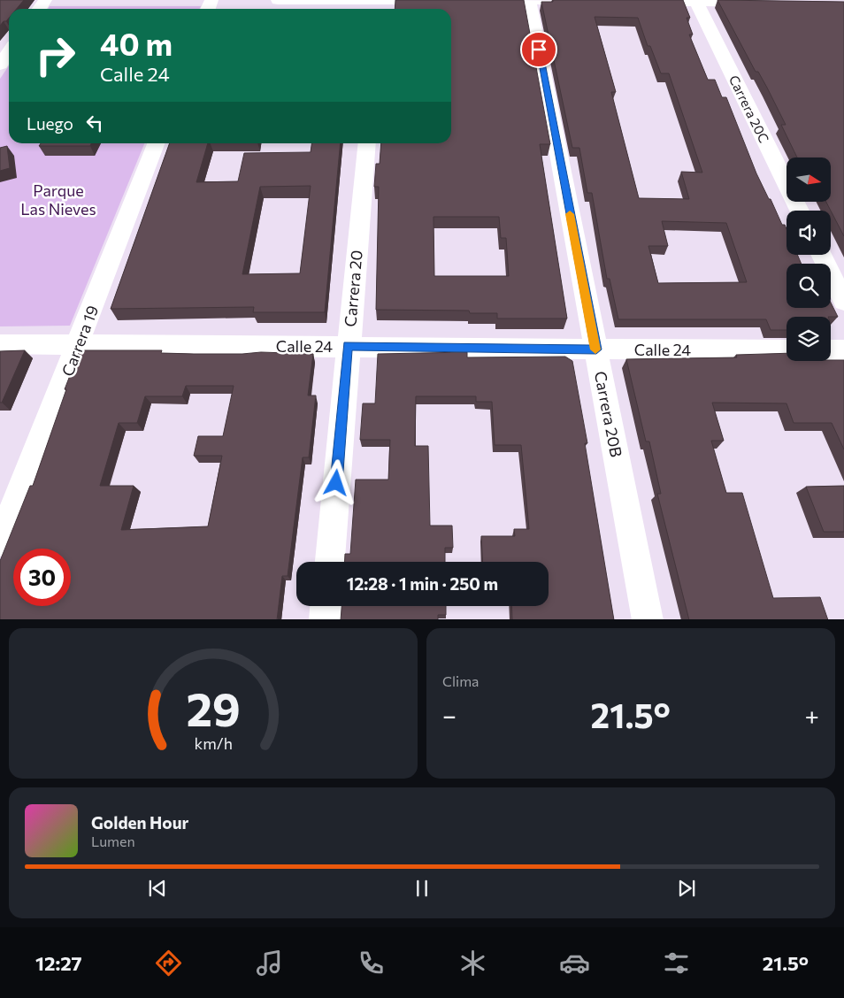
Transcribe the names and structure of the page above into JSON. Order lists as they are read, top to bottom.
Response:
{
  "streets": {
    "street": [
      "Carrera 20C",
      "Carrera 20",
      "Carrera 19",
      "Calle 24",
      "Carrera 20B"
    ]
  },
  "crossings": [
    ["Carrera 20", "Calle 24"],
    ["Carrera 19", "Calle 24"],
    ["Calle 24", "Carrera 20B"]
  ],
  "parks": ["Parque Las Nieves"],
  "north": "right",
  "page": {
    "turn": ["40 m", "Calle 24"],
    "then": "Luego",
    "limit": "30",
    "trip": "12:28 · 1 min · 250 m",
    "tile": "Clima",
    "heat": ["−", "21.5°", "+"],
    "song": ["Golden Hour", "Lumen"],
    "tabs": ["12:27", "21.5°"],
    "gauge": ["29", "km/h"]
  }
}
